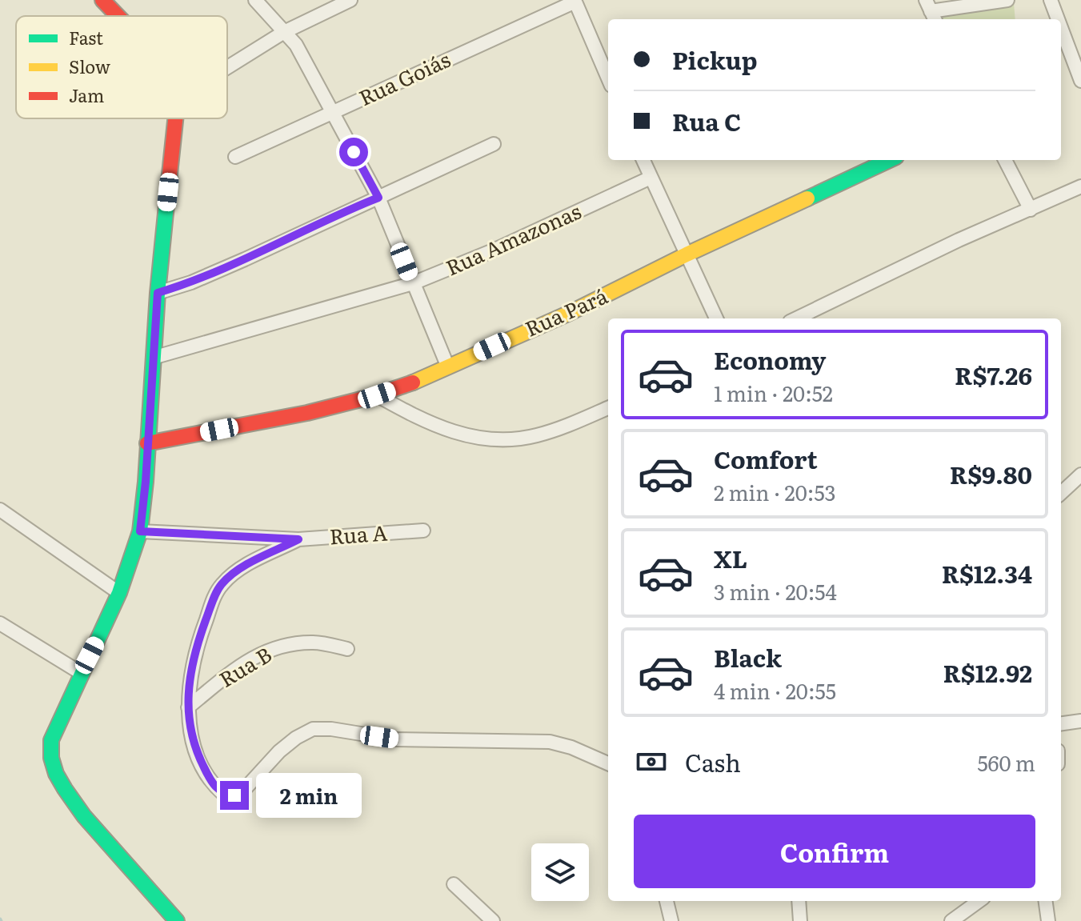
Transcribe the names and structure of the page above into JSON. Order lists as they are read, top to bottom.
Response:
{
  "streets": {
    "street": [
      "Rua Goiás",
      "Rua Amazonas",
      "Rua Pará",
      "Rua A",
      "Rua B"
    ]
  },
  "legend": ["Fast", "Slow", "Jam"],
  "page": {
    "banner": ["Pickup", "Rua C"],
    "list": [
      {
        "name": "Economy",
        "note": "1 min · 20:52",
        "value": "R$7.26"
      },
      {
        "name": "Comfort",
        "note": "2 min · 20:53",
        "value": "R$9.80"
      },
      {
        "name": "XL",
        "note": "3 min · 20:54",
        "value": "R$12.34"
      },
      {
        "name": "Black",
        "note": "4 min · 20:55",
        "value": "R$12.92"
      }
    ],
    "pay": ["Cash", "560 m"],
    "bubble": "2 min",
    "buttons": "Confirm"
  }
}
